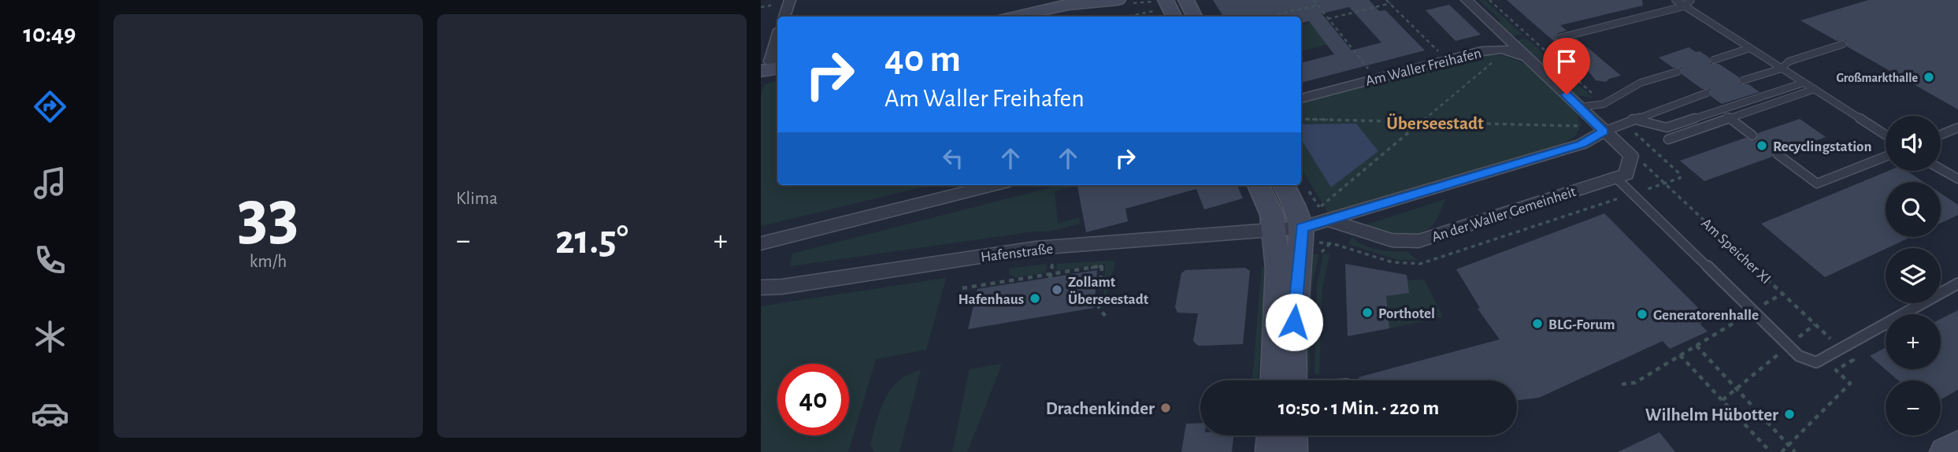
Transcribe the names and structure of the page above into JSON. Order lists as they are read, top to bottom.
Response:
{
  "streets": {
    "street": ["Am Waller Freihafen", "An der Waller Gemeinheit", "Hafenstraße"],
    "lane": ["Am Speicher XI"]
  },
  "crossings": [
    ["An der Waller Gemeinheit", "Am Speicher XI"]
  ],
  "districts": ["Überseestadt"],
  "places": [
    "Großmarkthalle",
    "Recyclingstation",
    "Zollamt Überseestadt",
    "Hafenhaus",
    "Porthotel",
    "Generatorenhalle",
    "BLG-Forum",
    "Drachenkinder",
    "Wilhelm Hübotter"
  ],
  "page": {
    "tabs": "10:49",
    "tile": [
      ["33", "km/h"],
      "Klima"
    ],
    "turn": ["40 m", "Am Waller Freihafen"],
    "map_buttons": ["+", "−"],
    "heat": ["−", "21.5°", "+"],
    "limit": "40",
    "trip": "10:50 · 1 Min. · 220 m"
  }
}
